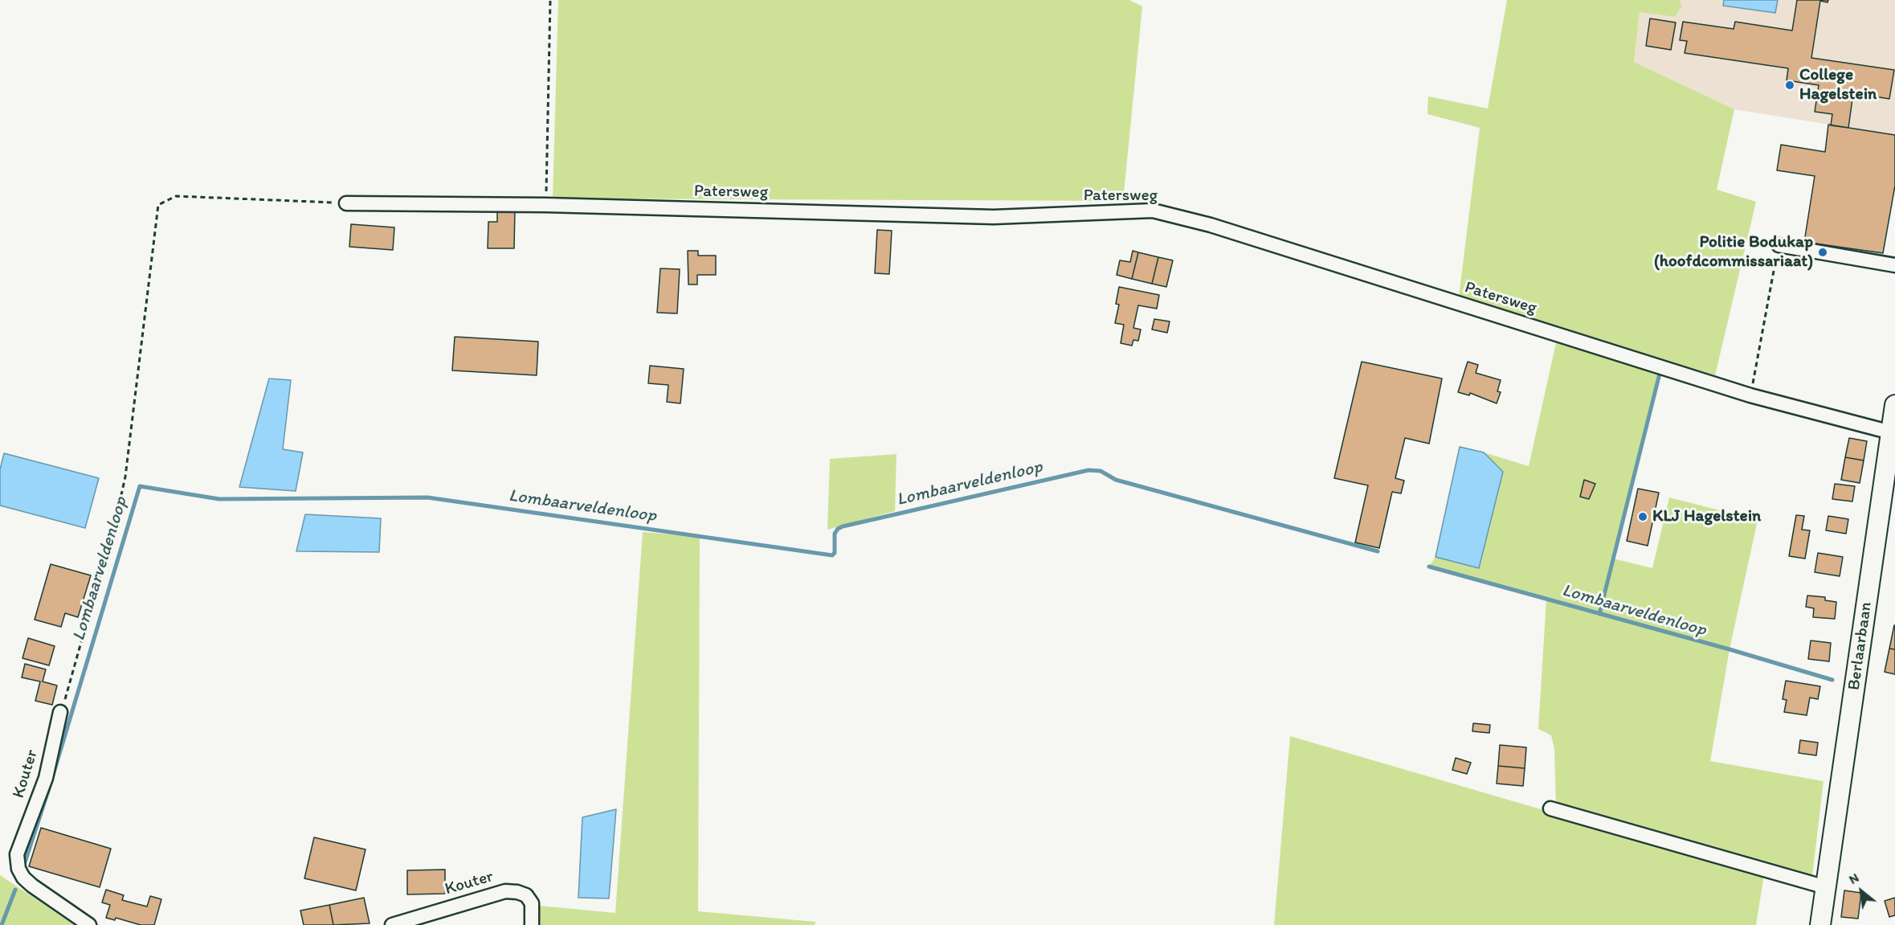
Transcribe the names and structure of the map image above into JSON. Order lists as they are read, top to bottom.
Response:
{
  "streets": {
    "street": ["Patersweg", "Berlaarbaan", "Kouter"]
  },
  "crossings": [
    ["Patersweg", "Berlaarbaan"]
  ],
  "water": ["Lombaarveldenloop"],
  "places": ["College Hagelstein", "Politie Bodukap (hoofdcommissariaat)", "KLJ Hagelstein"],
  "north": "top left"
}
